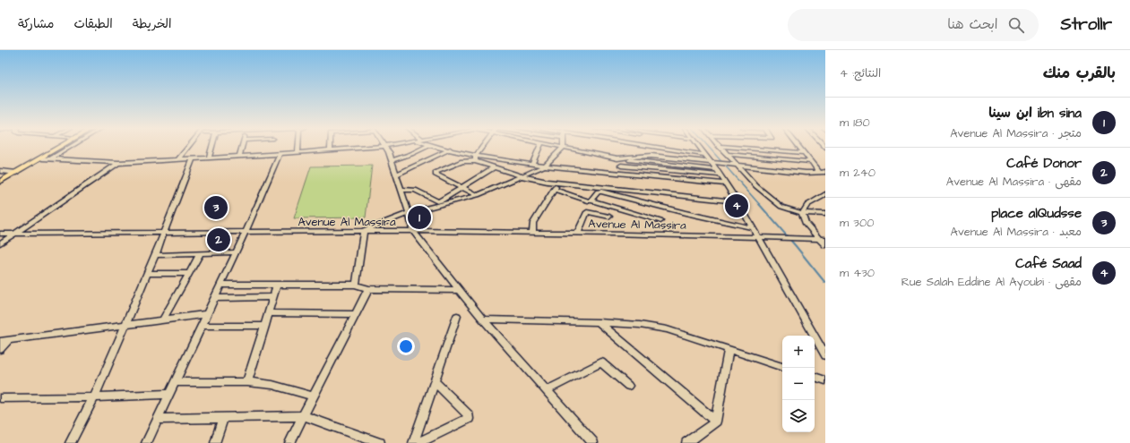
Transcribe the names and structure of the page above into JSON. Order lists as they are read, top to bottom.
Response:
{
  "streets": {
    "street": ["Avenue Al Massira"]
  },
  "page": {
    "header": "Strollr",
    "search": "ابحث هنا",
    "nav": ["الخريطة", "الطبقات", "مشاركة"],
    "heading": ["بالقرب منك", "النتائج: 4"],
    "list": [
      {
        "mark": "1",
        "name": "ibn sina ابن سينا",
        "note": "متجر · Avenue Al Massira",
        "value": "180 m"
      },
      {
        "mark": "2",
        "name": "Café Donor",
        "note": "مقهى · Avenue Al Massira",
        "value": "240 m"
      },
      {
        "mark": "3",
        "name": "place alQudsse",
        "note": "معبد · Avenue Al Massira",
        "value": "300 m"
      },
      {
        "mark": "4",
        "name": "Café Saad",
        "note": "مقهى · Rue Salah Eddine Al Ayoubi",
        "value": "430 m"
      }
    ],
    "pins": [
      "4",
      "3",
      "1",
      "2"
    ],
    "map_buttons": ["+", "−"]
  }
}
